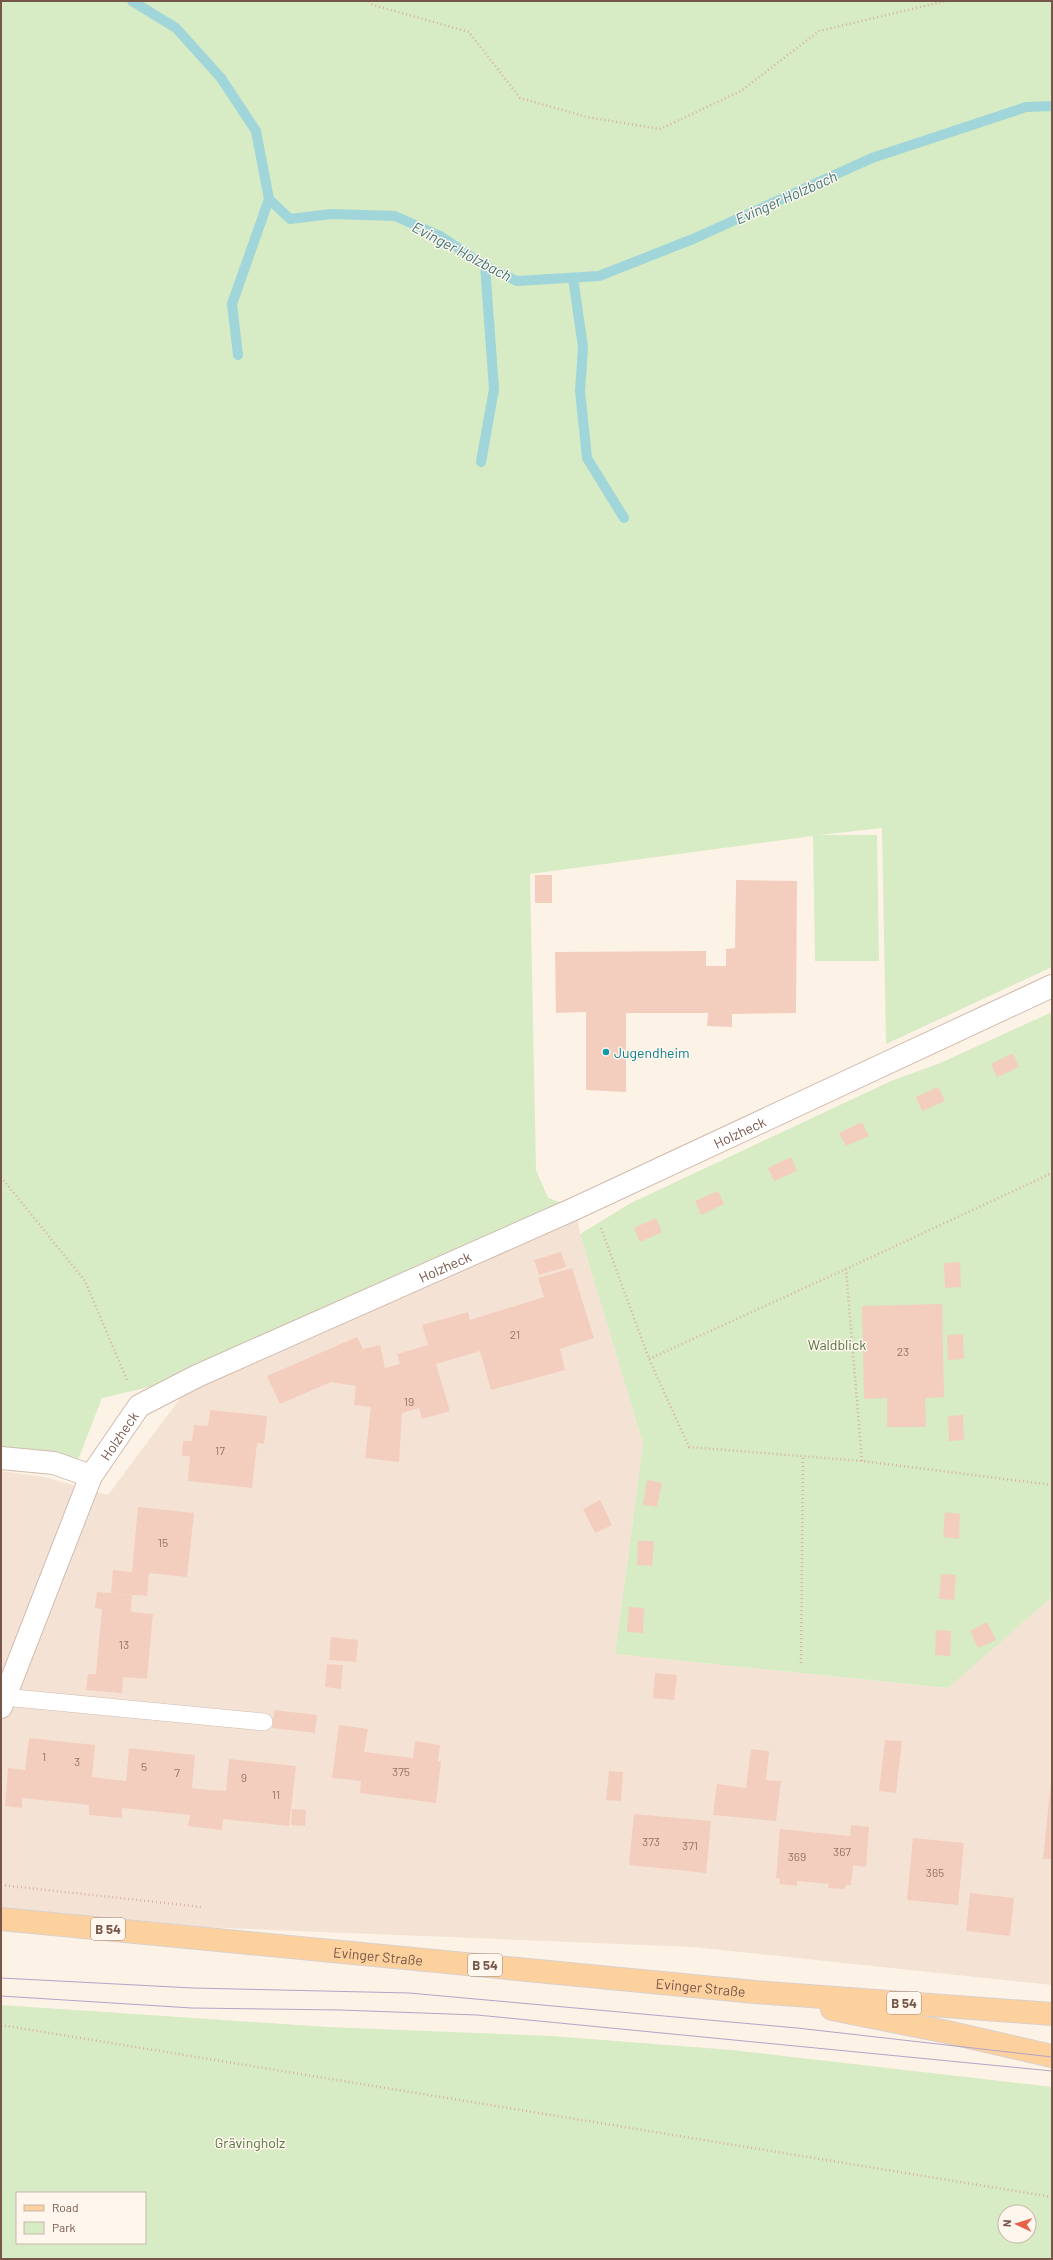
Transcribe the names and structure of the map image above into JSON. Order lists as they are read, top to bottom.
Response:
{
  "streets": {
    "main road": ["B 54", "Evinger Straße"],
    "street": ["Holzheck"]
  },
  "water": ["Evinger Holzbach"],
  "parks": ["Waldblick", "Grävingholz"],
  "places": ["Jugendheim"],
  "house_numbers": [
    "21",
    "23",
    "19",
    "17",
    "15",
    "13",
    "1",
    "3",
    "5",
    "375",
    "7",
    "9",
    "11",
    "373",
    "371",
    "367",
    "369",
    "365"
  ],
  "legend": ["Road", "Park"],
  "north": "left"
}
